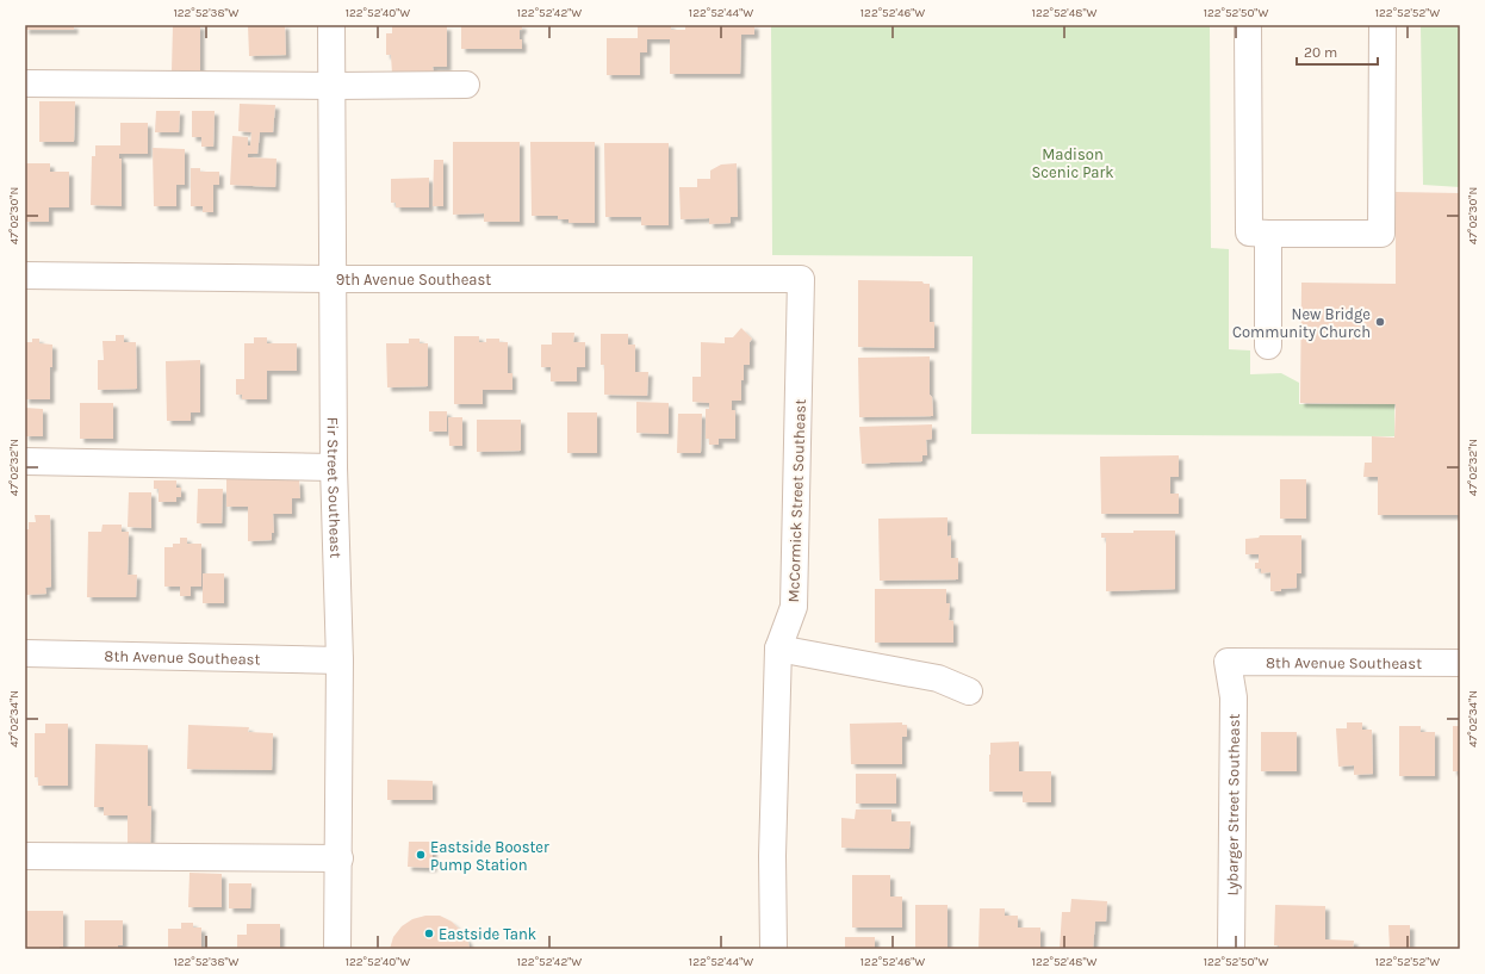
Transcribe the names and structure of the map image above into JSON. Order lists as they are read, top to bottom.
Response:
{
  "streets": {
    "street": [
      "9th Avenue Southeast",
      "Fir Street Southeast",
      "McCormick Street Southeast",
      "8th Avenue Southeast",
      "Lybarger Street Southeast"
    ]
  },
  "crossings": [
    ["9th Avenue Southeast", "Fir Street Southeast"],
    ["9th Avenue Southeast", "McCormick Street Southeast"],
    ["Fir Street Southeast", "8th Avenue Southeast"],
    ["8th Avenue Southeast", "Lybarger Street Southeast"]
  ],
  "parks": ["Madison Scenic Park"],
  "places": ["New Bridge Community Church", "Eastside Booster Pump Station", "Eastside Tank"],
  "scale_bar": "20 m",
  "coordinates": [
    "122°52'38\"W",
    "122°52'40\"W",
    "122°52'42\"W",
    "122°52'44\"W",
    "122°52'46\"W",
    "122°52'48\"W",
    "122°52'50\"W",
    "122°52'52\"W",
    "47°02'30\"N",
    "47°02'32\"N",
    "47°02'34\"N"
  ]
}
